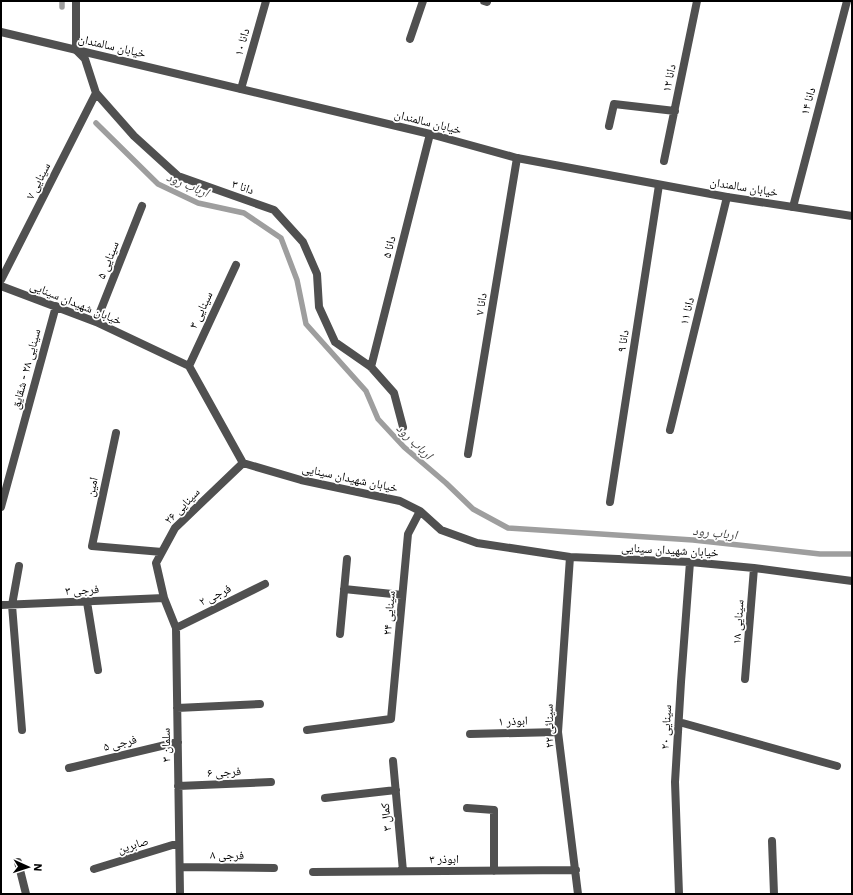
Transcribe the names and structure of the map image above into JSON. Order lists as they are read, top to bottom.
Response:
{
  "streets": {
    "street": [
      "دانا ۱۰",
      "خیابان سالمندان",
      "دانا ۱۲",
      "دانا ۱۴",
      "سینایی ۷",
      "دانا ۳",
      "دانا ۵",
      "سینایی ۵",
      "خیابان شهیدان سینایی",
      "دانا ۷",
      "سینایی ۳",
      "دانا ۱۱",
      "دانا ۹",
      "سینایی ۲۸ - شقایق",
      "امین",
      "سینایی ۲۶",
      "فرجی ۳",
      "فرجی ۲",
      "سینایی ۲۴",
      "سینایی ۱۸",
      "ابوذر ۱",
      "سینائی ۲۲",
      "سینایی ۲۰",
      "فرجی ۵",
      "سلمان ۳",
      "فرجی ۶",
      "کمال ۳",
      "صابرین",
      "فرجی ۸",
      "ابوذر ۳"
    ]
  },
  "crossings": [
    ["دانا ۱۰", "خیابان سالمندان"],
    ["خیابان سالمندان", "دانا ۱۴"],
    ["خیابان سالمندان", "دانا ۳"],
    ["خیابان سالمندان", "دانا ۵"],
    ["خیابان سالمندان", "دانا ۷"],
    ["خیابان سالمندان", "دانا ۱۱"],
    ["خیابان سالمندان", "دانا ۹"],
    ["سینایی ۷", "دانا ۳"],
    ["دانا ۳", "دانا ۵"],
    ["سینایی ۵", "خیابان شهیدان سینایی"],
    ["خیابان شهیدان سینایی", "سینایی ۳"],
    ["خیابان شهیدان سینایی", "سینایی ۲۸ - شقایق"],
    ["خیابان شهیدان سینایی", "سینایی ۲۶"],
    ["خیابان شهیدان سینایی", "سینایی ۲۴"],
    ["خیابان شهیدان سینایی", "سینایی ۱۸"],
    ["خیابان شهیدان سینایی", "سینائی ۲۲"],
    ["خیابان شهیدان سینایی", "سینایی ۲۰"],
    ["امین", "سینایی ۲۶"],
    ["سینایی ۲۶", "فرجی ۳"],
    ["سینایی ۲۶", "سلمان ۳"],
    ["فرجی ۳", "سلمان ۳"],
    ["فرجی ۲", "سلمان ۳"],
    ["ابوذر ۱", "سینائی ۲۲"],
    ["سینائی ۲۲", "ابوذر ۳"],
    ["فرجی ۵", "سلمان ۳"],
    ["سلمان ۳", "فرجی ۶"],
    ["سلمان ۳", "صابرین"],
    ["سلمان ۳", "فرجی ۸"],
    ["کمال ۳", "ابوذر ۳"]
  ],
  "water": ["ارباب رود"],
  "north": "right"
}
